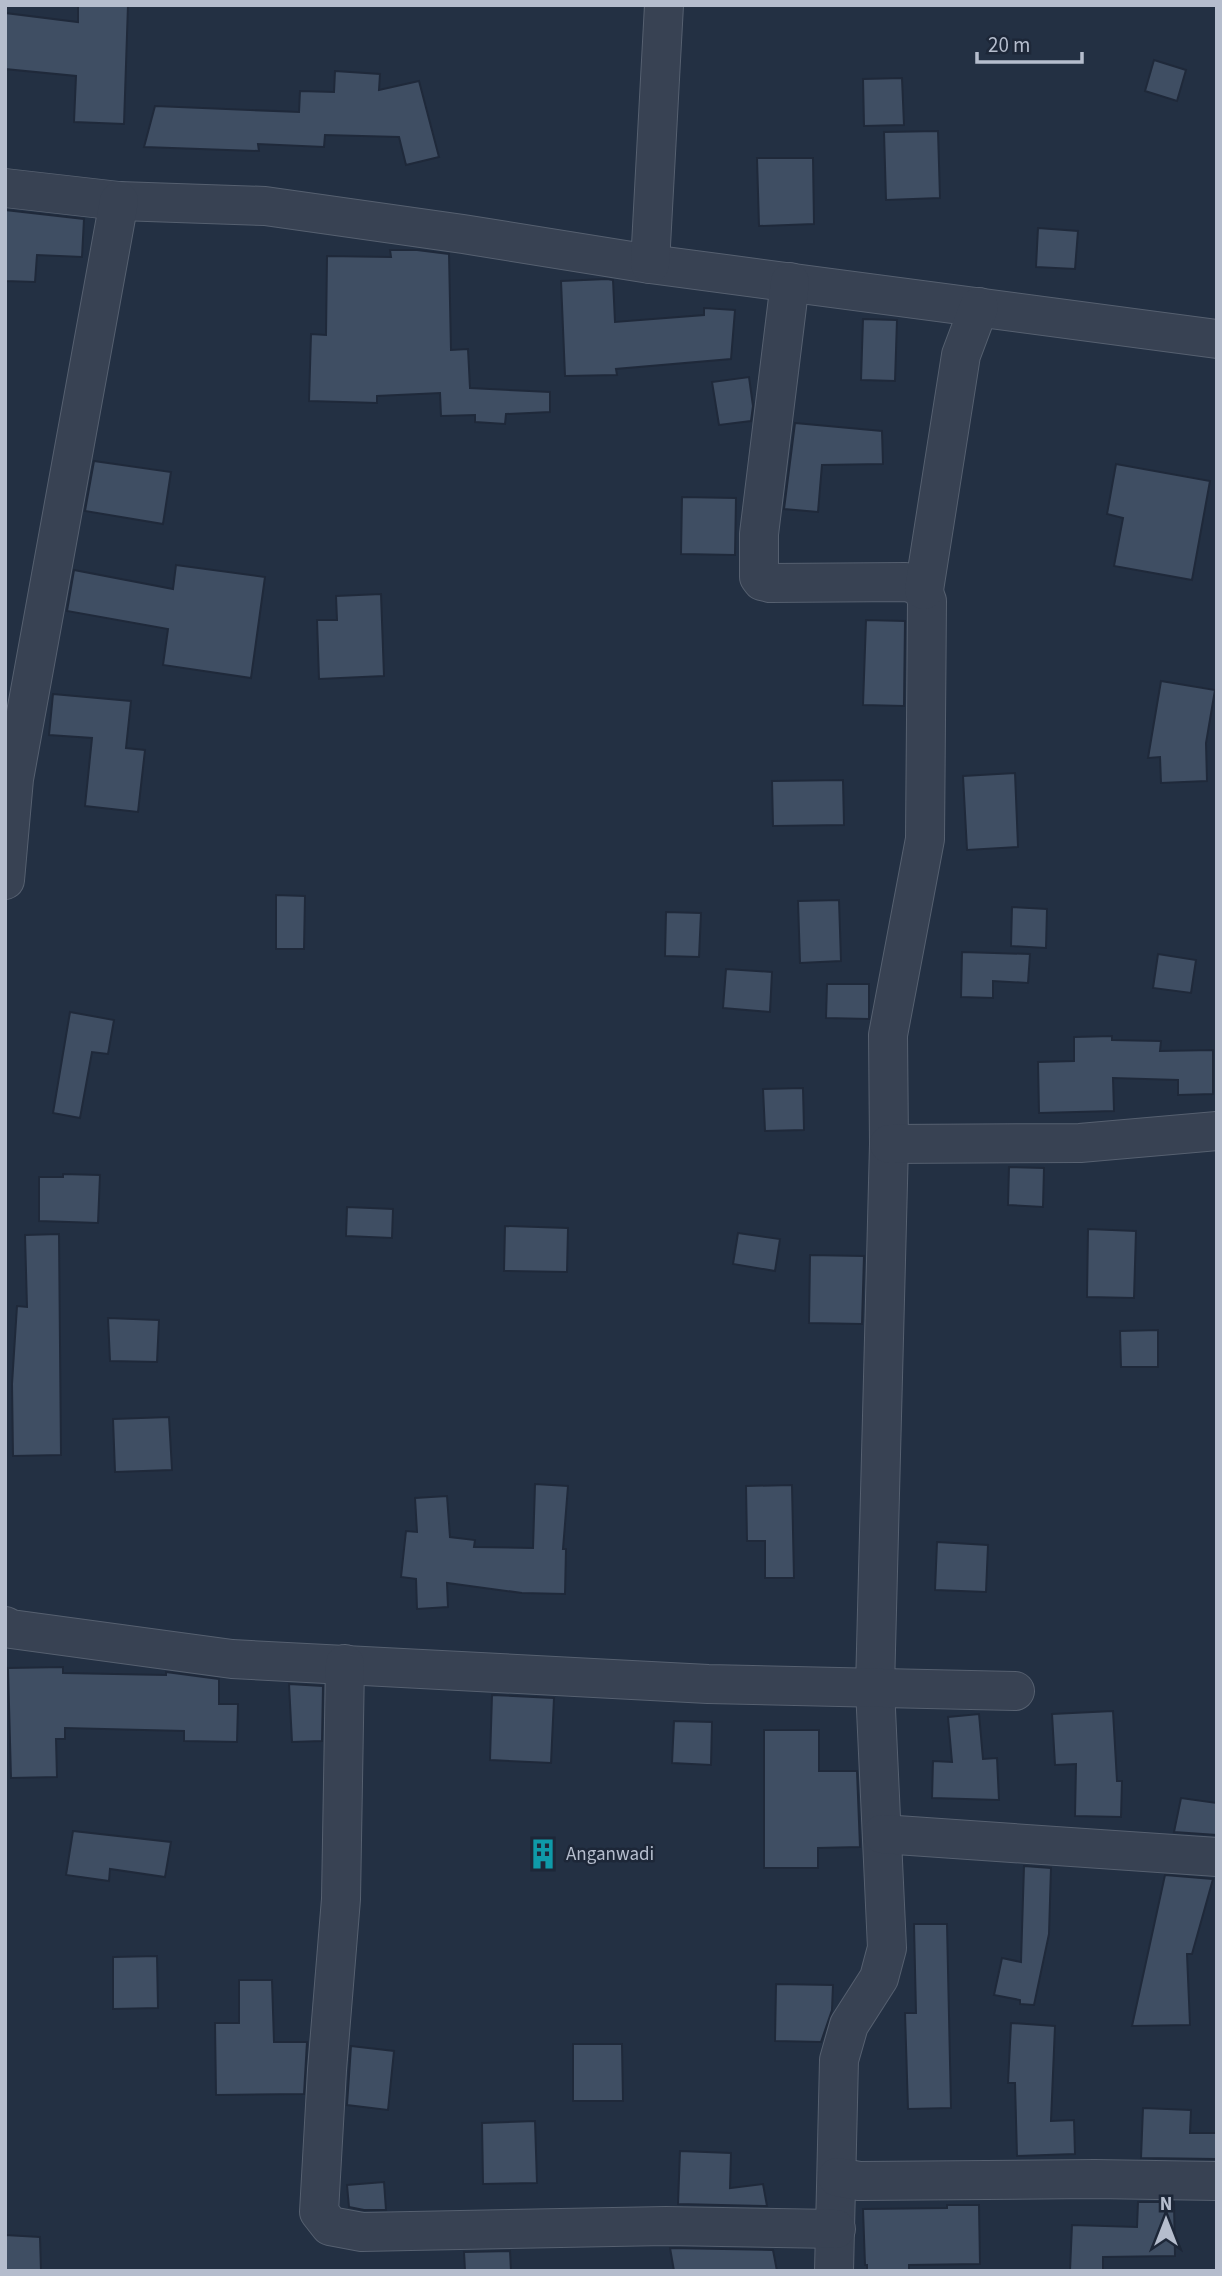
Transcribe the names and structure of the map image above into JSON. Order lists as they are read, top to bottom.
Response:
{
  "places": {
    "building": ["Anganwadi"]
  },
  "scale_bar": "20 m",
  "north": "top"
}
